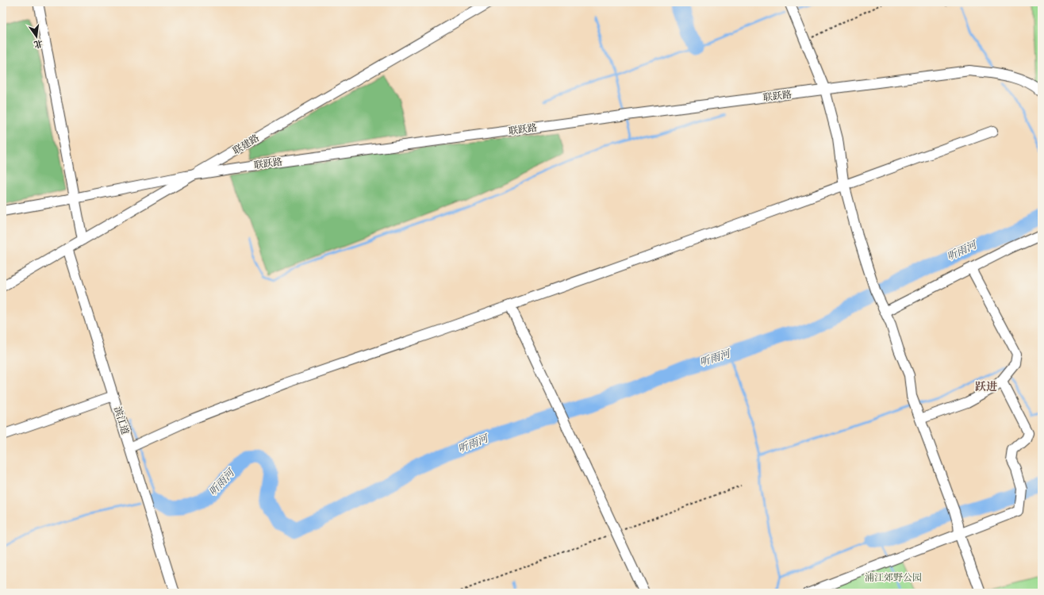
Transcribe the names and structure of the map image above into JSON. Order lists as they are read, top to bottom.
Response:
{
  "streets": {
    "street": ["联跃路", "联建路", "滨江道"]
  },
  "crossings": [
    ["联跃路", "联建路"],
    ["联建路", "滨江道"]
  ],
  "districts": ["跃进"],
  "water": ["听雨河"],
  "parks": ["浦江郊野公园"],
  "north": "bottom"
}
